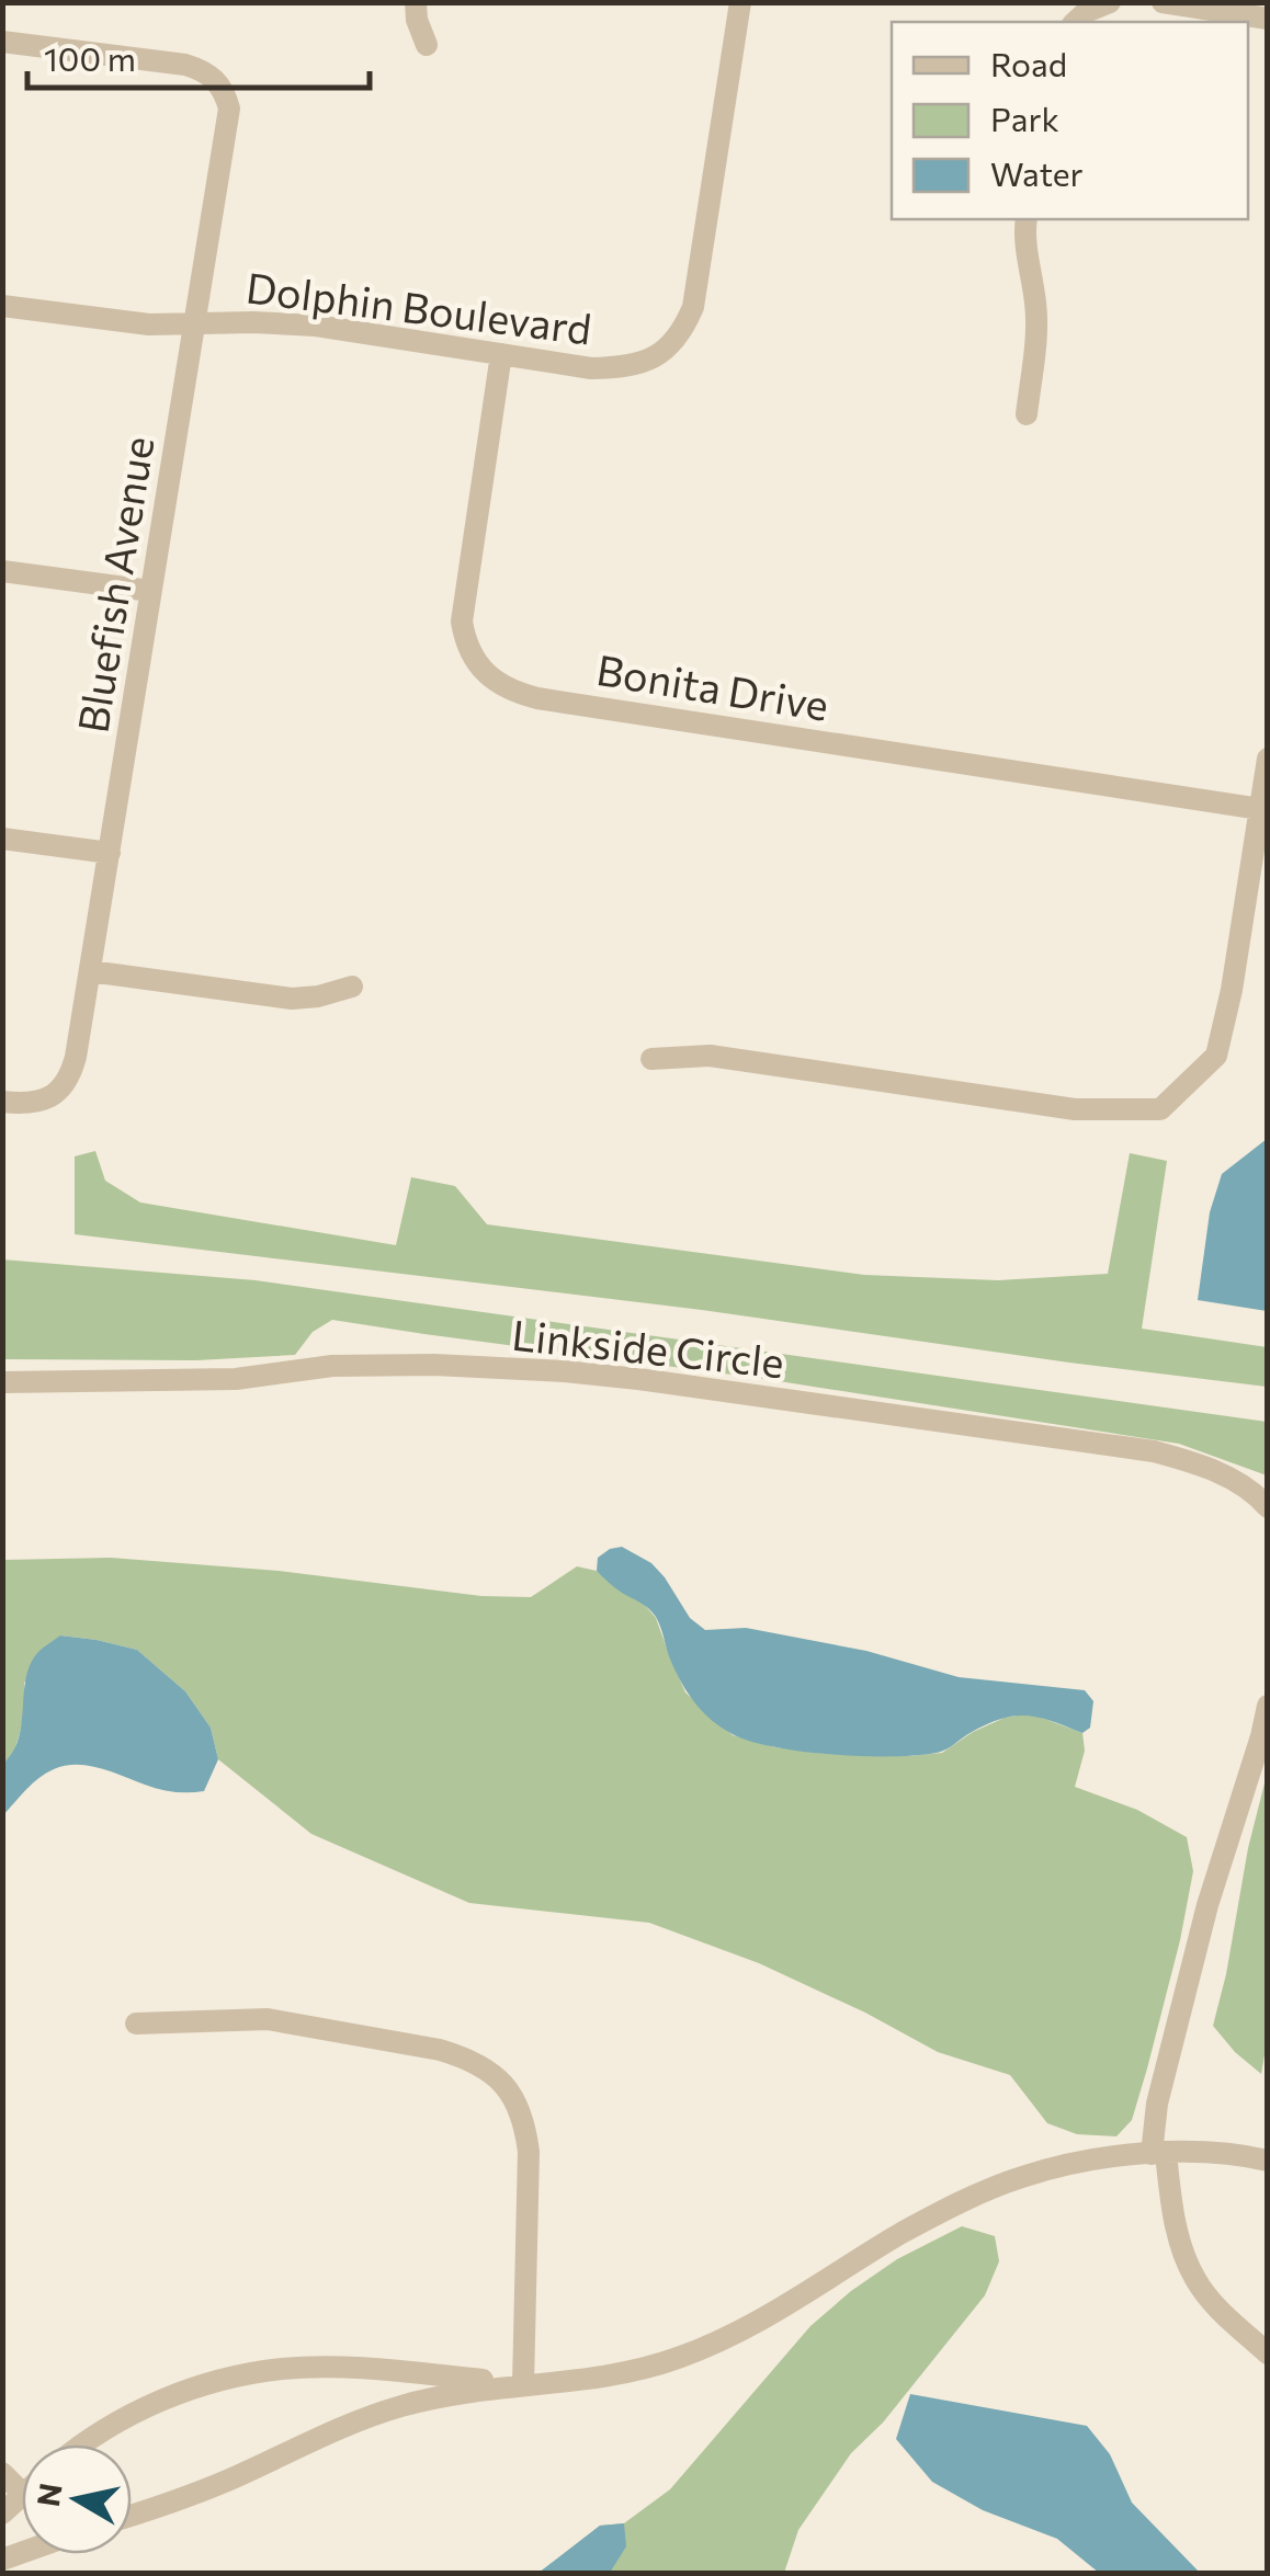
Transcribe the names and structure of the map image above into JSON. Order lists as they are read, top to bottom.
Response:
{
  "streets": {
    "street": [
      "Dolphin Boulevard",
      "Bluefish Avenue",
      "Bonita Drive",
      "Linkside Circle"
    ]
  },
  "crossings": [
    ["Dolphin Boulevard", "Bluefish Avenue"],
    ["Dolphin Boulevard", "Bonita Drive"]
  ],
  "legend": ["Road", "Park", "Water"],
  "scale_bar": "100 m",
  "north": "left"
}
